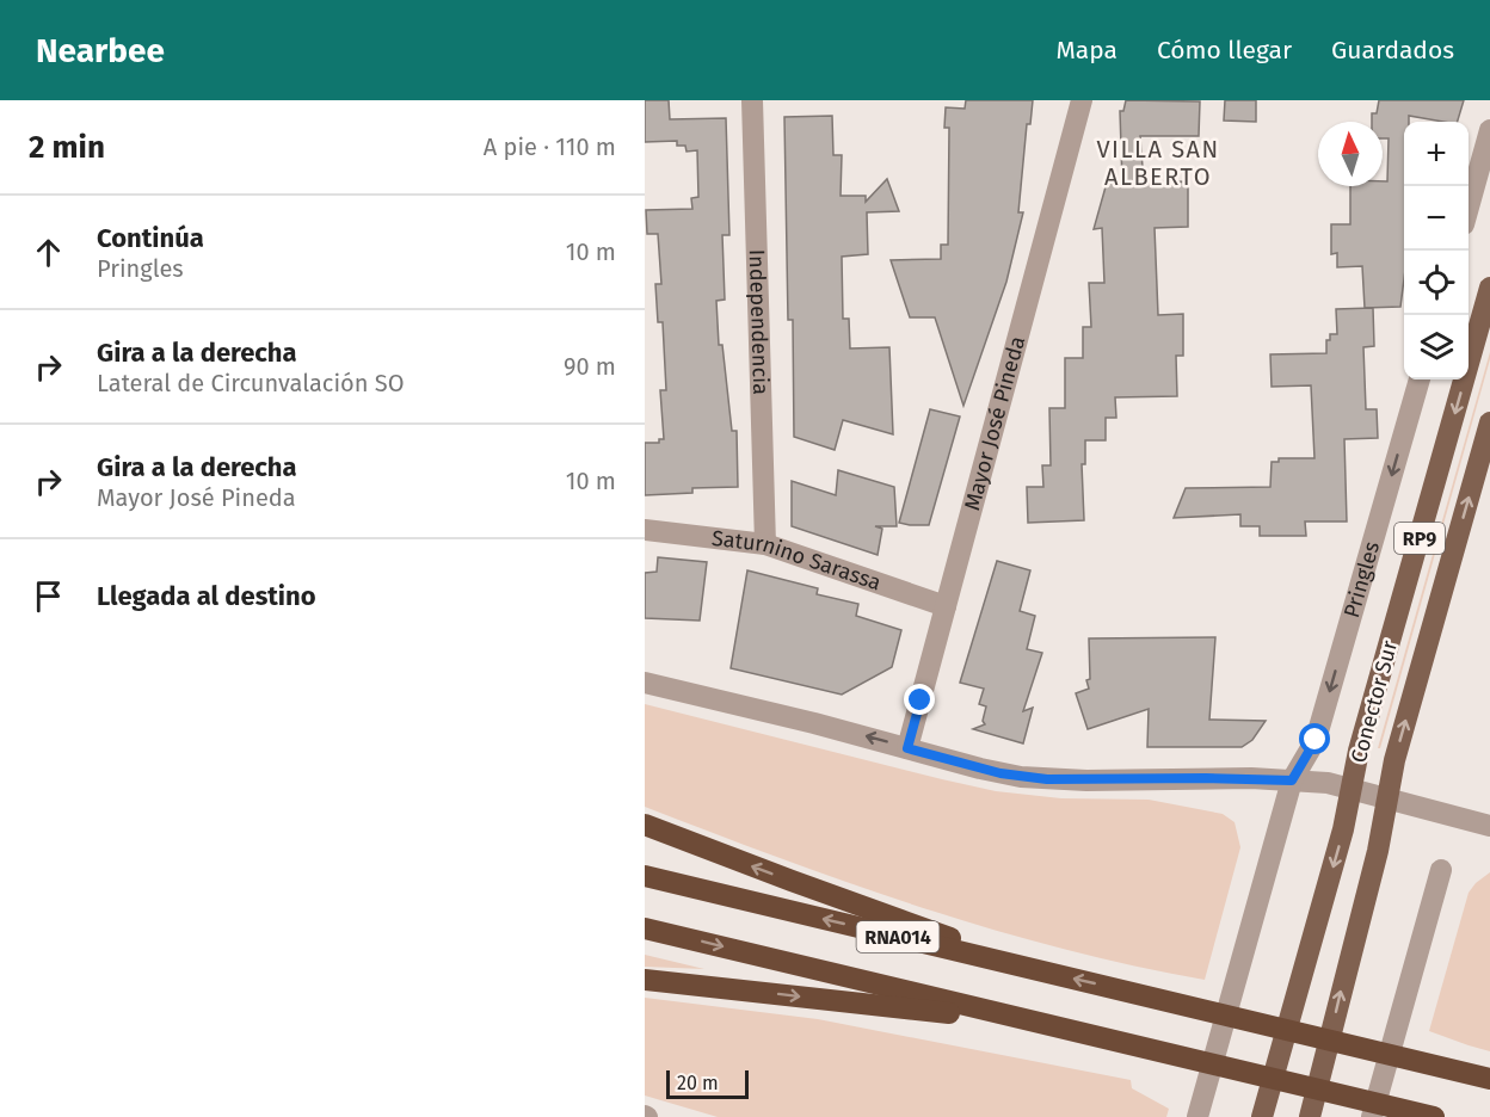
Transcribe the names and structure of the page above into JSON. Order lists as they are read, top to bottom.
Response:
{
  "streets": {
    "highway": ["RNA014"],
    "main road": ["RP9", "Conector Sur"],
    "street": [
      "Independencia",
      "Mayor José Pineda",
      "Saturnino Sarassa",
      "Pringles"
    ]
  },
  "crossings": [
    ["Independencia", "Saturnino Sarassa"],
    ["Mayor José Pineda", "Saturnino Sarassa"]
  ],
  "one_way": ["Pringles"],
  "districts": ["VILLA SAN ALBERTO"],
  "scale_bar": "20 m",
  "north": "top",
  "page": {
    "header": "Nearbee",
    "nav": ["Mapa", "Cómo llegar", "Guardados"],
    "heading": ["2 min", "A pie · 110 m"],
    "map_buttons": ["+", "−"],
    "list": [
      ["Continúa", "Pringles", "10 m"],
      ["Gira a la derecha", "Lateral de Circunvalación SO", "90 m"],
      ["Gira a la derecha", "Mayor José Pineda", "10 m"],
      "Llegada al destino"
    ],
    "scale": "20 m"
  }
}
